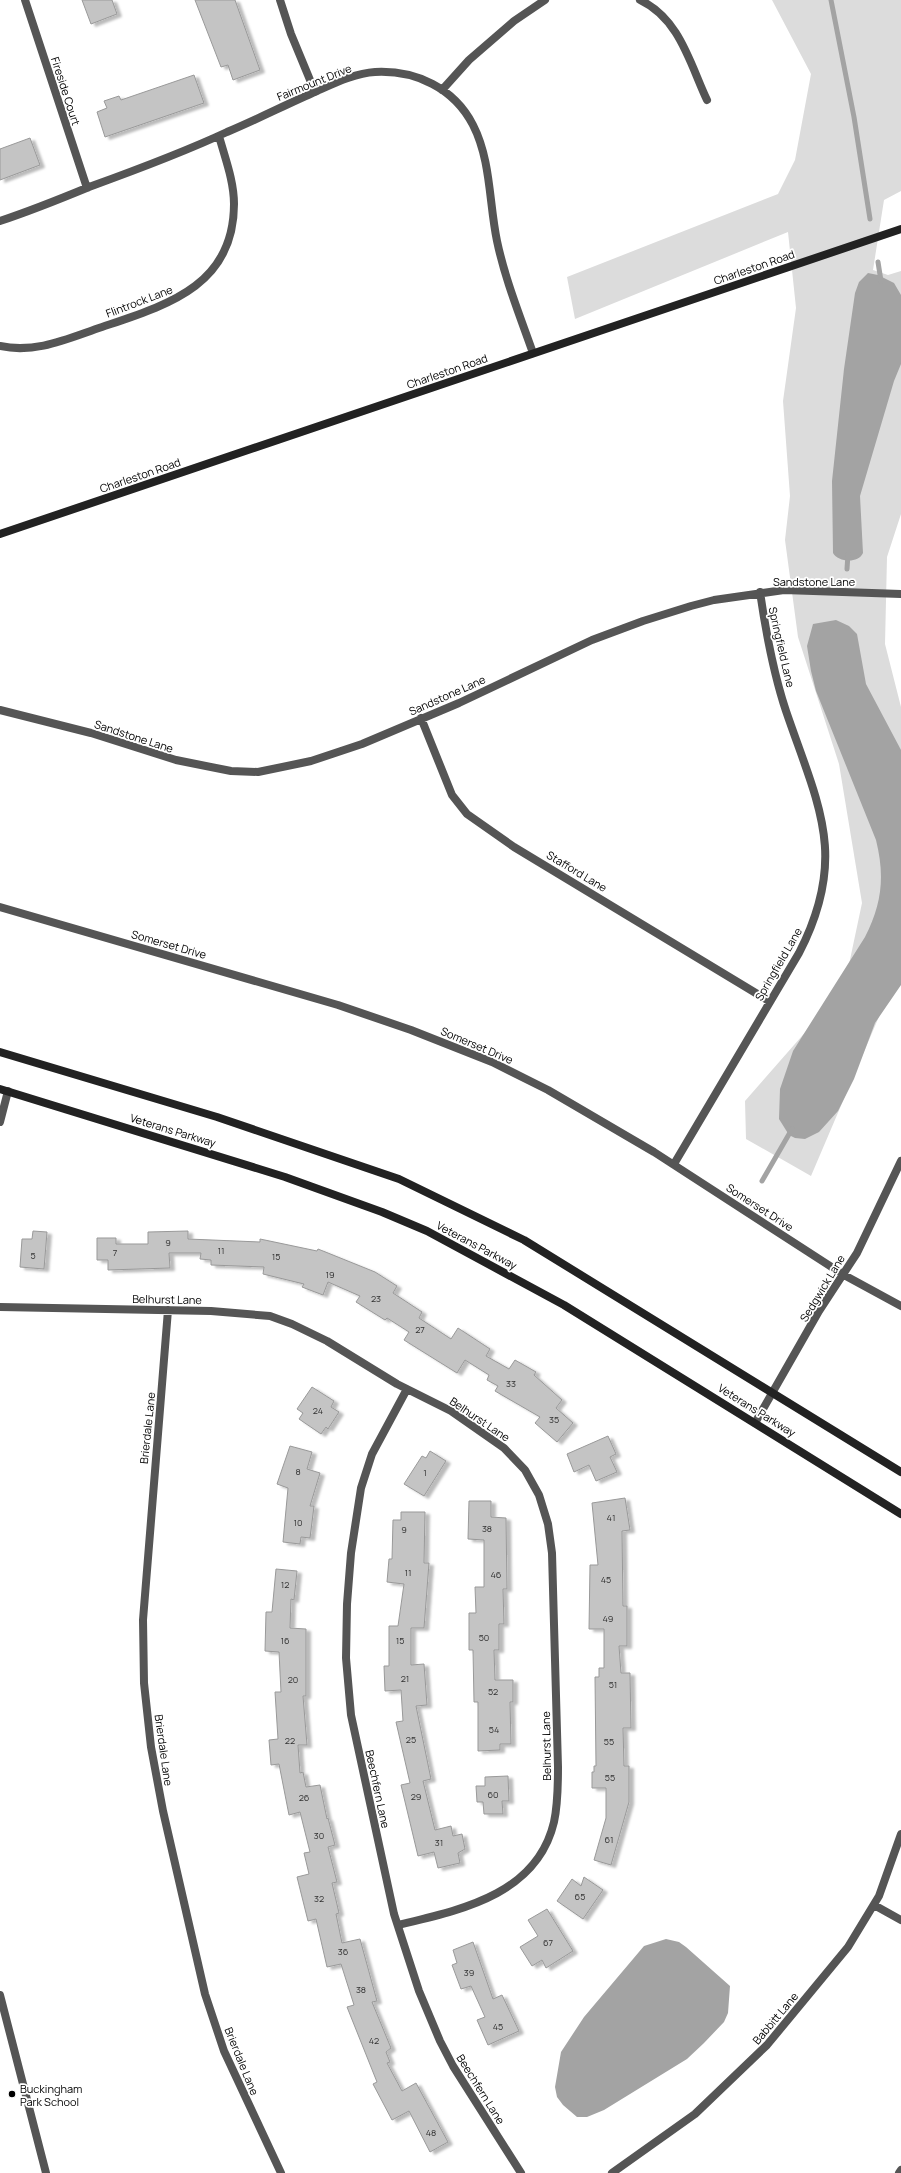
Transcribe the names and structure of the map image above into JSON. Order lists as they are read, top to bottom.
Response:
{
  "streets": {
    "main road": ["Charleston Road", "Veterans Parkway"],
    "street": [
      "Fairmount Drive",
      "Fireside Court",
      "Flintrock Lane",
      "Sandstone Lane",
      "Springfield Lane",
      "Stafford Lane",
      "Somerset Drive",
      "Sedgwick Lane",
      "Belhurst Lane",
      "Brierdale Lane",
      "Beechfern Lane",
      "Babbitt Lane"
    ]
  },
  "crossings": [
    ["Fairmount Drive", "Fireside Court"],
    ["Fairmount Drive", "Charleston Road"],
    ["Fairmount Drive", "Flintrock Lane"],
    ["Sandstone Lane", "Springfield Lane"],
    ["Sandstone Lane", "Stafford Lane"],
    ["Springfield Lane", "Stafford Lane"],
    ["Springfield Lane", "Somerset Drive"],
    ["Somerset Drive", "Sedgwick Lane"],
    ["Veterans Parkway", "Sedgwick Lane"],
    ["Belhurst Lane", "Brierdale Lane"],
    ["Belhurst Lane", "Beechfern Lane"]
  ],
  "places": ["Buckingham Park School"],
  "house_numbers": [
    "9",
    "11",
    "7",
    "5",
    "15",
    "19",
    "23",
    "27",
    "33",
    "24",
    "35",
    "8",
    "1",
    "41",
    "10",
    "38",
    "9",
    "11",
    "46",
    "45",
    "12",
    "49",
    "50",
    "16",
    "15",
    "21",
    "20",
    "51",
    "52",
    "54",
    "25",
    "22",
    "55",
    "55",
    "60",
    "29",
    "26",
    "30",
    "61",
    "31",
    "65",
    "32",
    "67",
    "36",
    "39",
    "38",
    "45",
    "42",
    "48"
  ]
}
